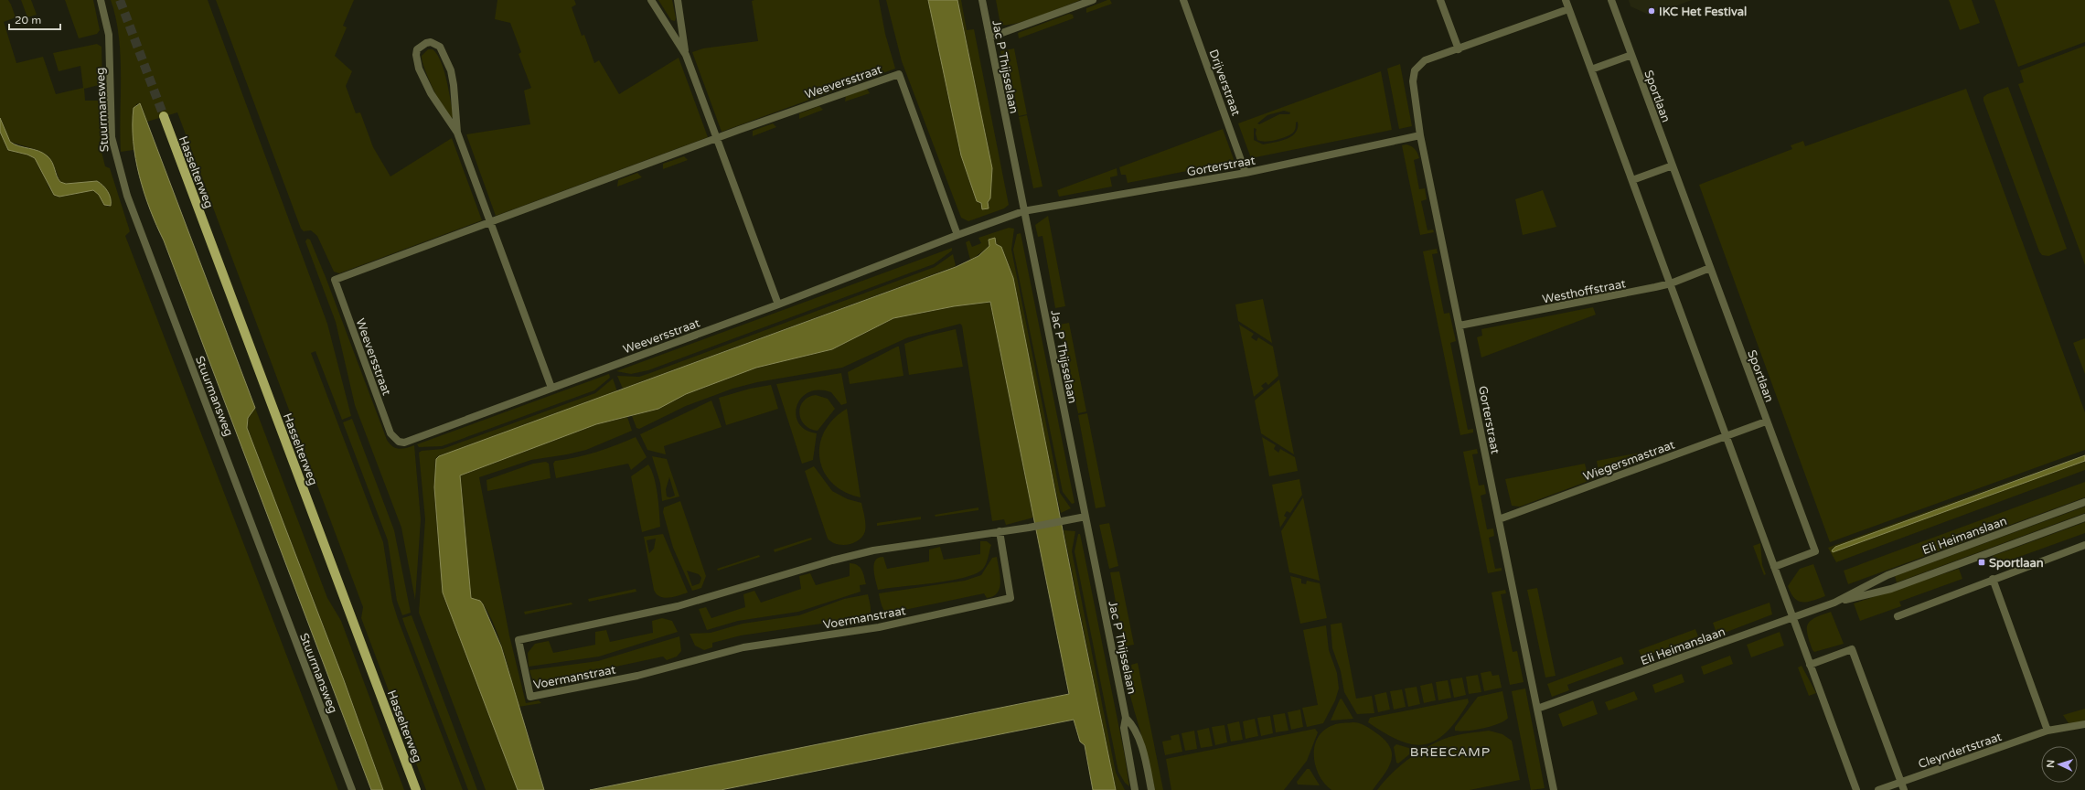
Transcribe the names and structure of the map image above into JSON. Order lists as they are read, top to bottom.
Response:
{
  "streets": {
    "main road": ["Hasselterweg"],
    "street": [
      "Jac P Thijsselaan",
      "Weeversstraat",
      "Drijverstraat",
      "Sportlaan",
      "Stuurmansweg",
      "Gorterstraat",
      "Westhoffstraat",
      "Wiegersmastraat",
      "Eli Heimanslaan",
      "Voermanstraat",
      "Cleyndertstraat"
    ]
  },
  "crossings": [
    ["Jac P Thijsselaan", "Weeversstraat"],
    ["Jac P Thijsselaan", "Gorterstraat"],
    ["Jac P Thijsselaan", "Voermanstraat"],
    ["Weeversstraat", "Gorterstraat"],
    ["Drijverstraat", "Gorterstraat"],
    ["Sportlaan", "Westhoffstraat"],
    ["Sportlaan", "Wiegersmastraat"],
    ["Gorterstraat", "Westhoffstraat"],
    ["Gorterstraat", "Wiegersmastraat"],
    ["Gorterstraat", "Eli Heimanslaan"]
  ],
  "districts": ["BREECAMP"],
  "places": {
    "other": ["IKC Het Festival"],
    "transit": ["Sportlaan"]
  },
  "scale_bar": "20 m",
  "north": "left"
}
